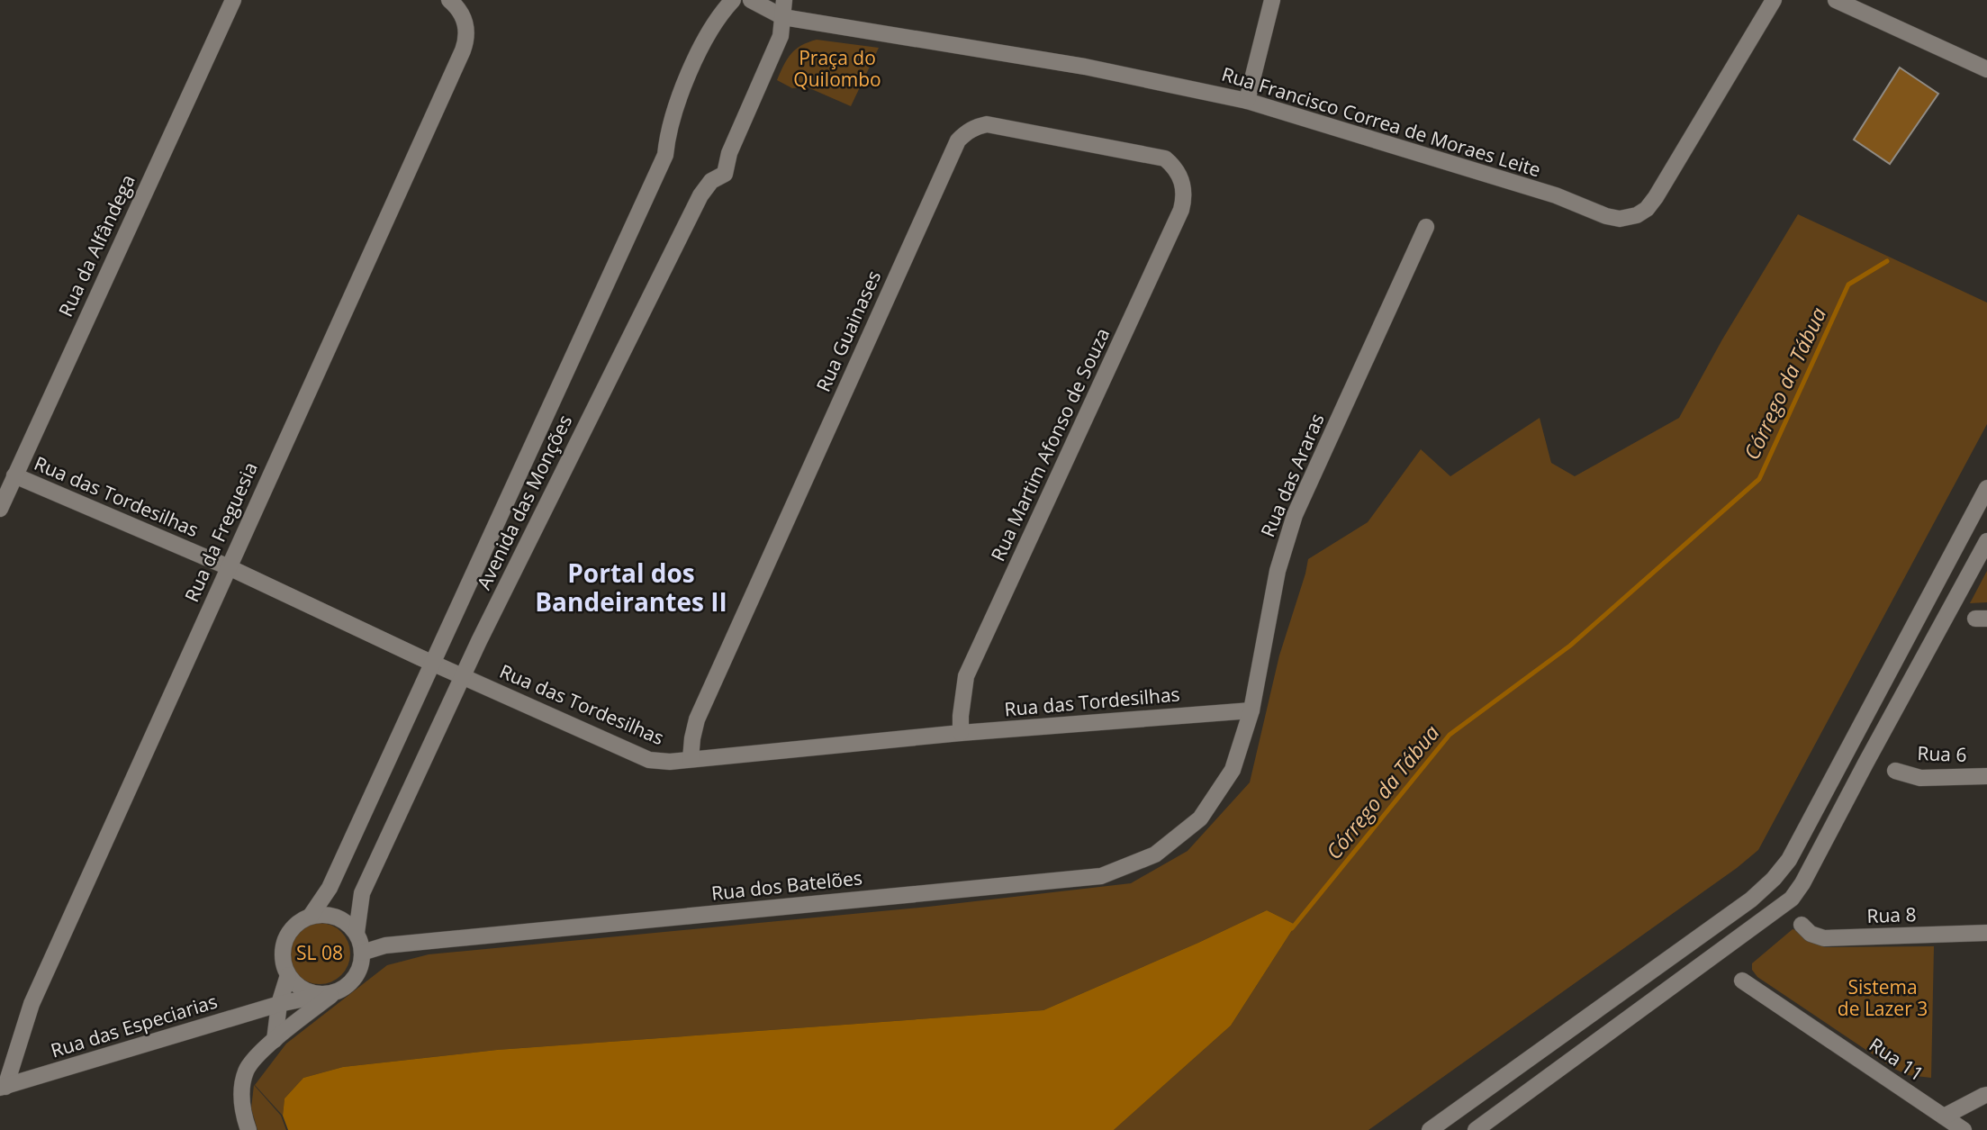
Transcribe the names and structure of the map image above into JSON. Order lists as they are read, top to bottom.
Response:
{
  "streets": {
    "street": [
      "Rua Francisco Correa de Moraes Leite",
      "Rua da Alfândega",
      "Rua Guainases",
      "Rua Martim Afonso de Souza",
      "Rua das Araras",
      "Rua das Tordesilhas",
      "Avenida das Monções",
      "Rua da Freguesia",
      "Rua 6",
      "Rua dos Batelões",
      "Rua 8",
      "Rua das Especiarias",
      "Rua 11"
    ]
  },
  "crossings": [
    ["Rua Francisco Correa de Moraes Leite", "Avenida das Monções"],
    ["Rua da Alfândega", "Rua das Tordesilhas"],
    ["Rua Guainases", "Rua Martim Afonso de Souza"],
    ["Rua Guainases", "Rua das Tordesilhas"],
    ["Rua Martim Afonso de Souza", "Rua das Tordesilhas"],
    ["Rua das Araras", "Rua das Tordesilhas"],
    ["Rua das Araras", "Rua dos Batelões"],
    ["Rua das Tordesilhas", "Avenida das Monções"],
    ["Rua das Tordesilhas", "Rua da Freguesia"],
    ["Avenida das Monções", "Rua dos Batelões"],
    ["Avenida das Monções", "Rua das Especiarias"],
    ["Rua da Freguesia", "Rua das Especiarias"],
    ["Rua dos Batelões", "Rua das Especiarias"]
  ],
  "districts": ["Portal dos Bandeirantes II"],
  "water": ["Córrego da Tábua"],
  "parks": ["Praça do Quilombo", "SL 08", "Sistema de Lazer 3"]
}
